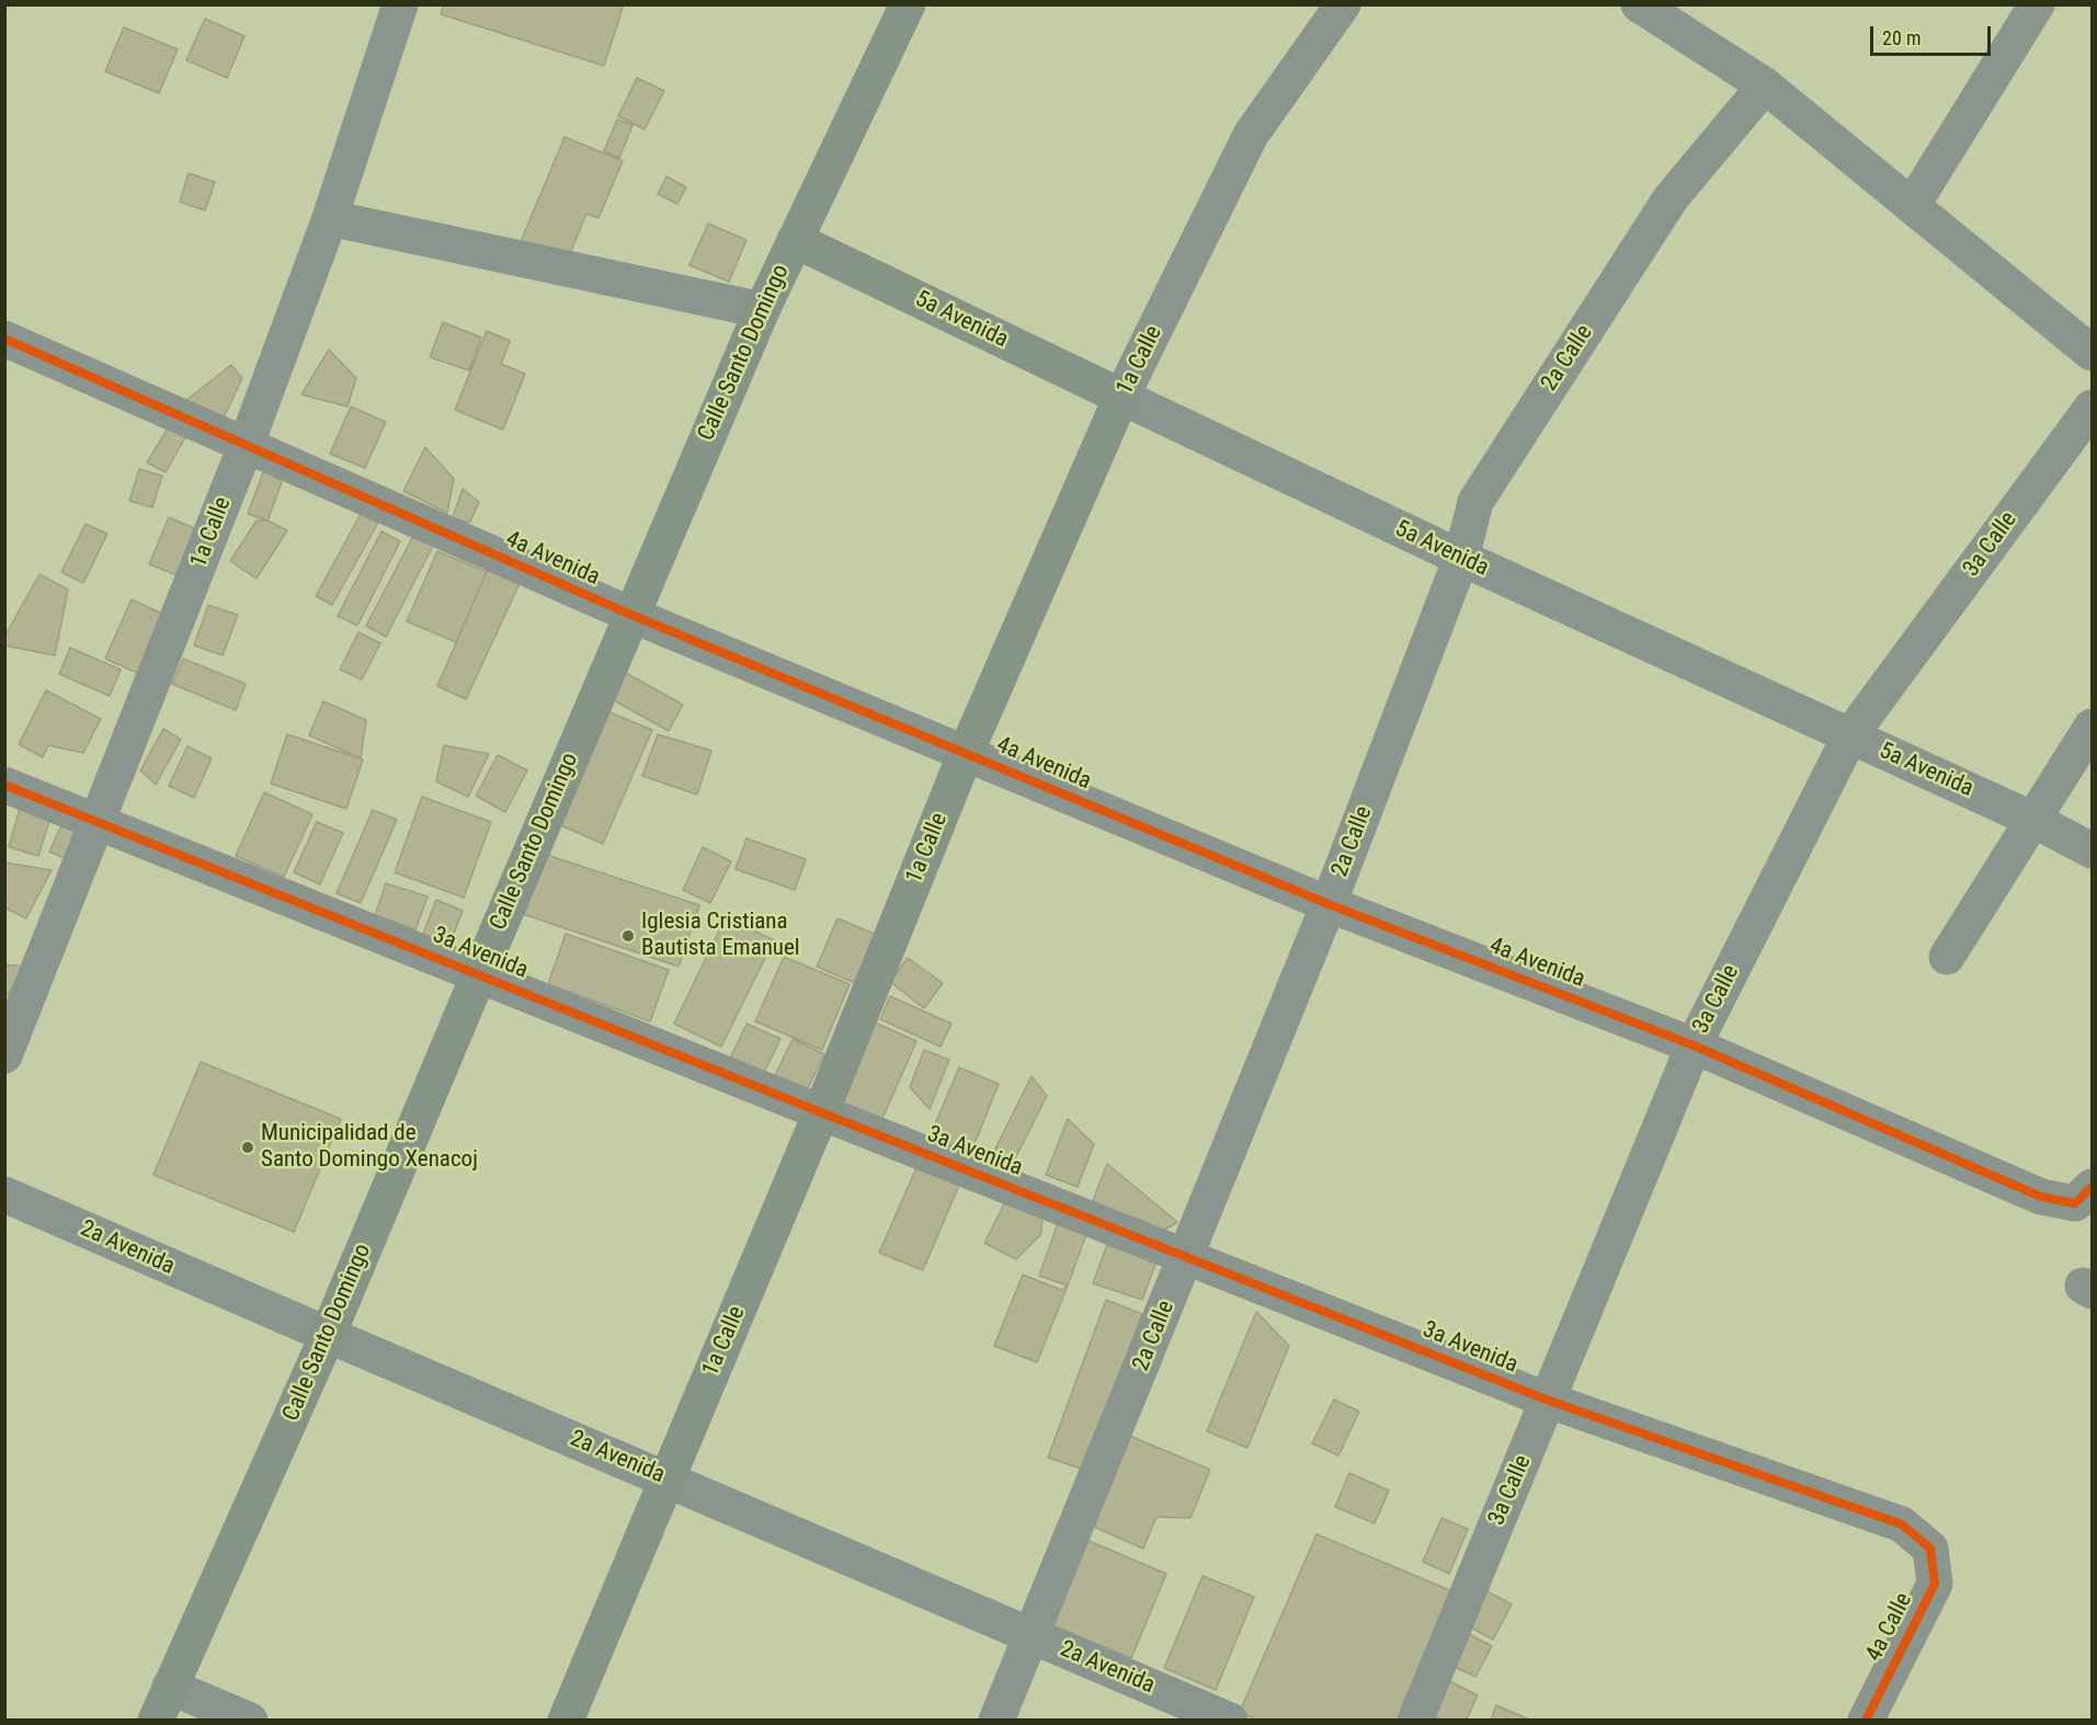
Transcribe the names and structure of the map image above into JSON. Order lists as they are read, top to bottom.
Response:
{
  "streets": {
    "main road": ["5a Avenida", "Calle Santo Domingo", "1a Calle"],
    "street": [
      "2a Calle",
      "3a Calle",
      "4a Avenida",
      "3a Avenida",
      "2a Avenida",
      "4a Calle"
    ]
  },
  "crossings": [
    ["5a Avenida", "Calle Santo Domingo"],
    ["5a Avenida", "2a Calle"],
    ["5a Avenida", "1a Calle"],
    ["5a Avenida", "3a Calle"],
    ["Calle Santo Domingo", "4a Avenida"],
    ["Calle Santo Domingo", "3a Avenida"],
    ["Calle Santo Domingo", "2a Avenida"],
    ["2a Calle", "4a Avenida"],
    ["2a Calle", "3a Avenida"],
    ["2a Calle", "2a Avenida"],
    ["1a Calle", "4a Avenida"],
    ["1a Calle", "3a Avenida"],
    ["1a Calle", "2a Avenida"],
    ["3a Calle", "4a Avenida"],
    ["3a Calle", "3a Avenida"],
    ["3a Avenida", "4a Calle"]
  ],
  "places": ["Iglesia Cristiana Bautista Emanuel", "Municipalidad de Santo Domingo Xenacoj"],
  "scale_bar": "20 m"
}
